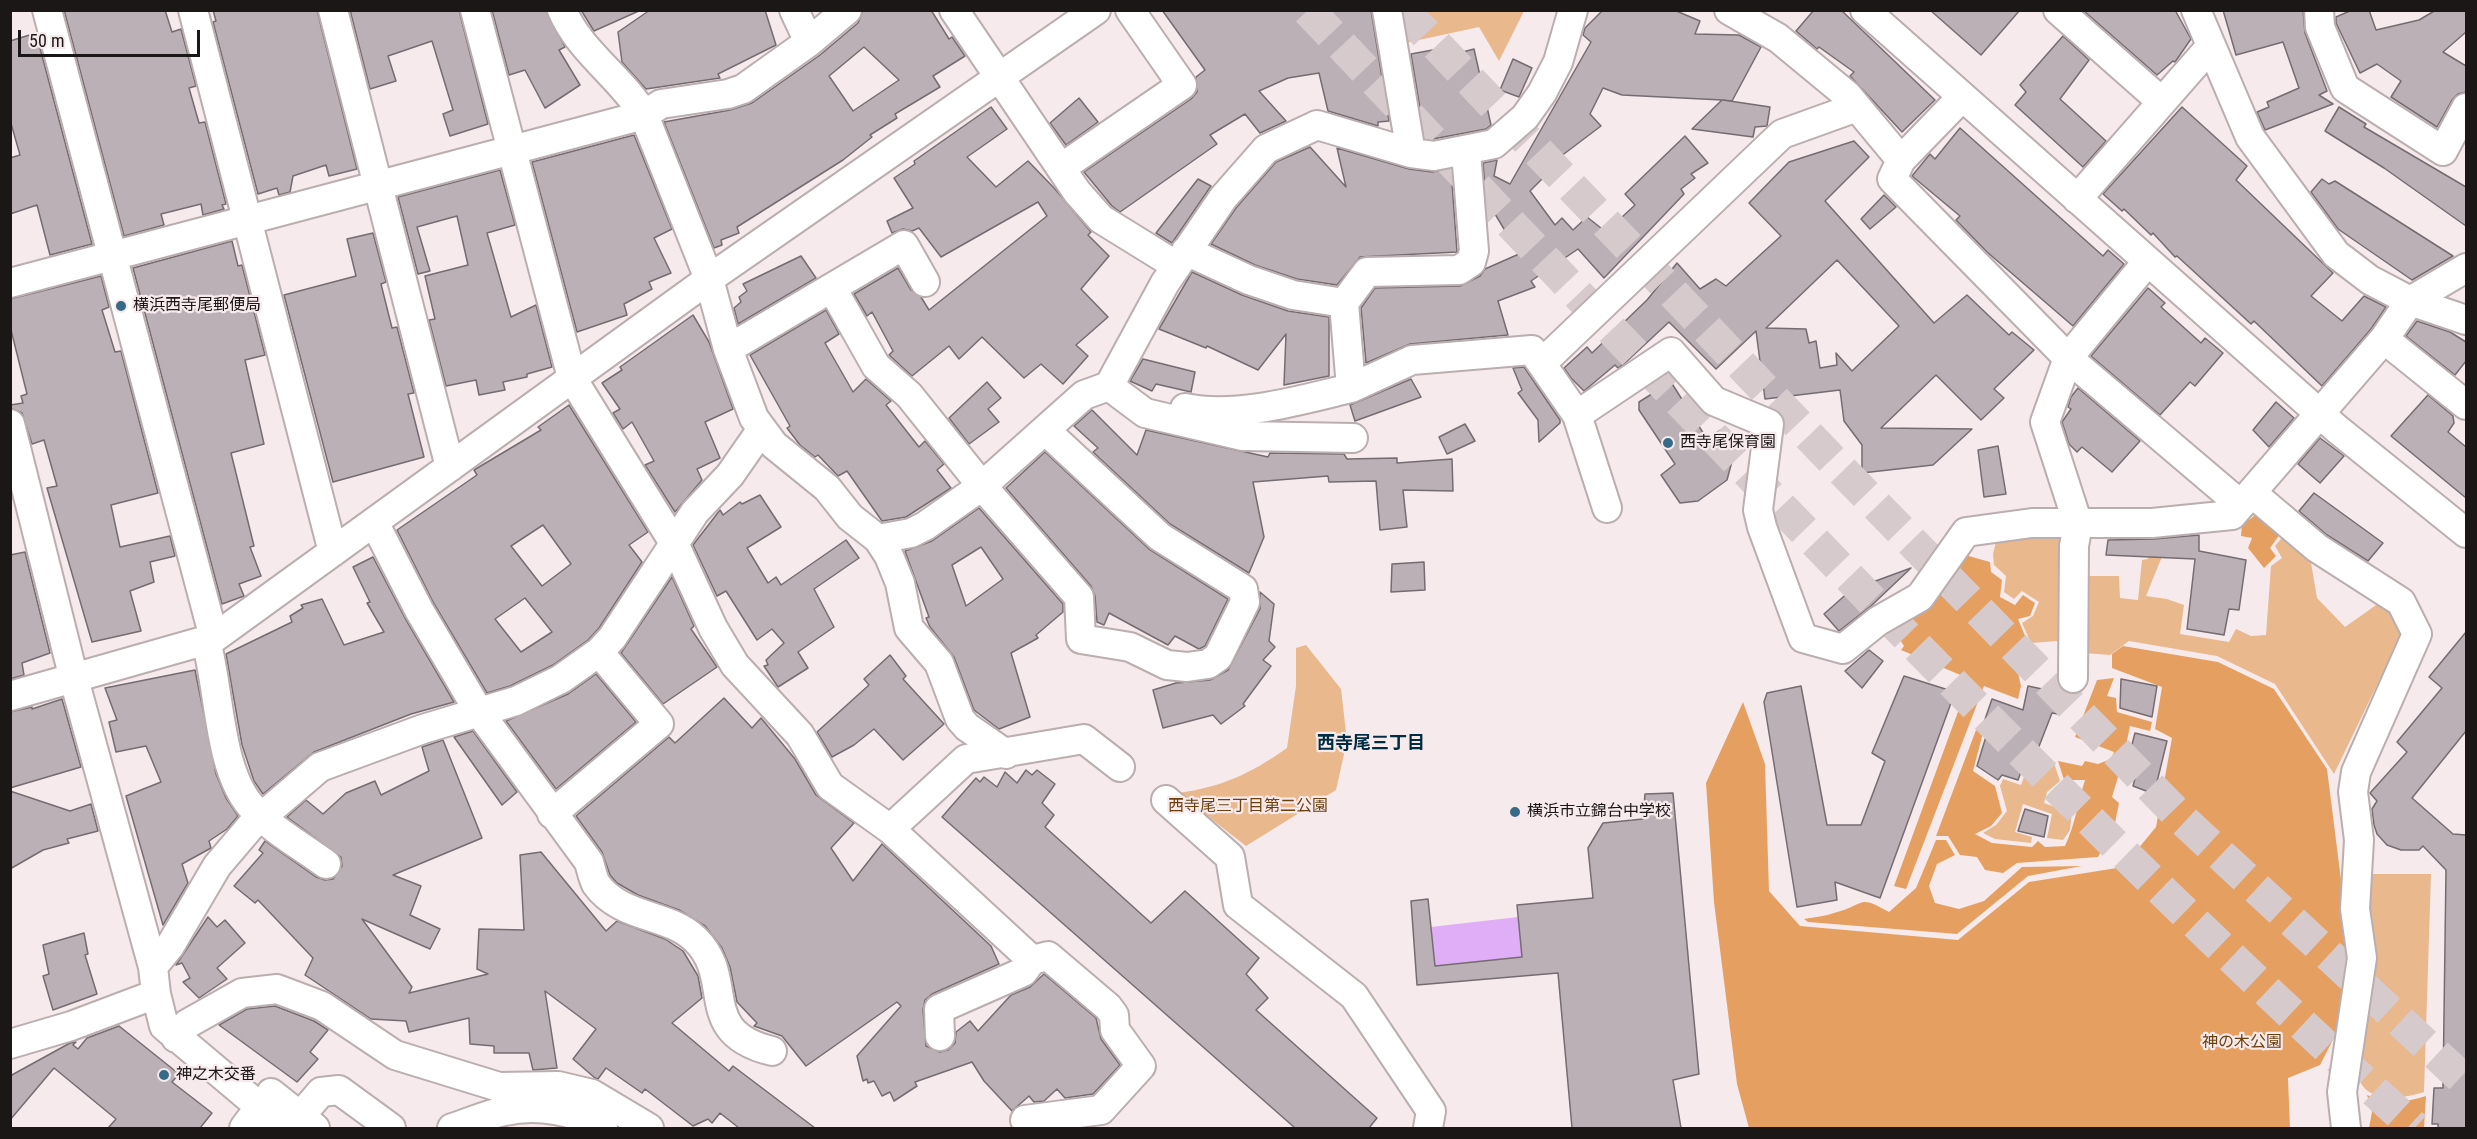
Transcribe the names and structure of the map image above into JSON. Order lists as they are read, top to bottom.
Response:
{
  "districts": ["西寺尾三丁目"],
  "parks": ["西寺尾三丁目第二公園", "神の木公園"],
  "places": [
    "横浜西寺尾郵便局",
    "西寺尾保育園",
    "横浜市立錦台中学校",
    "神之木交番"
  ],
  "scale_bar": "50 m"
}
